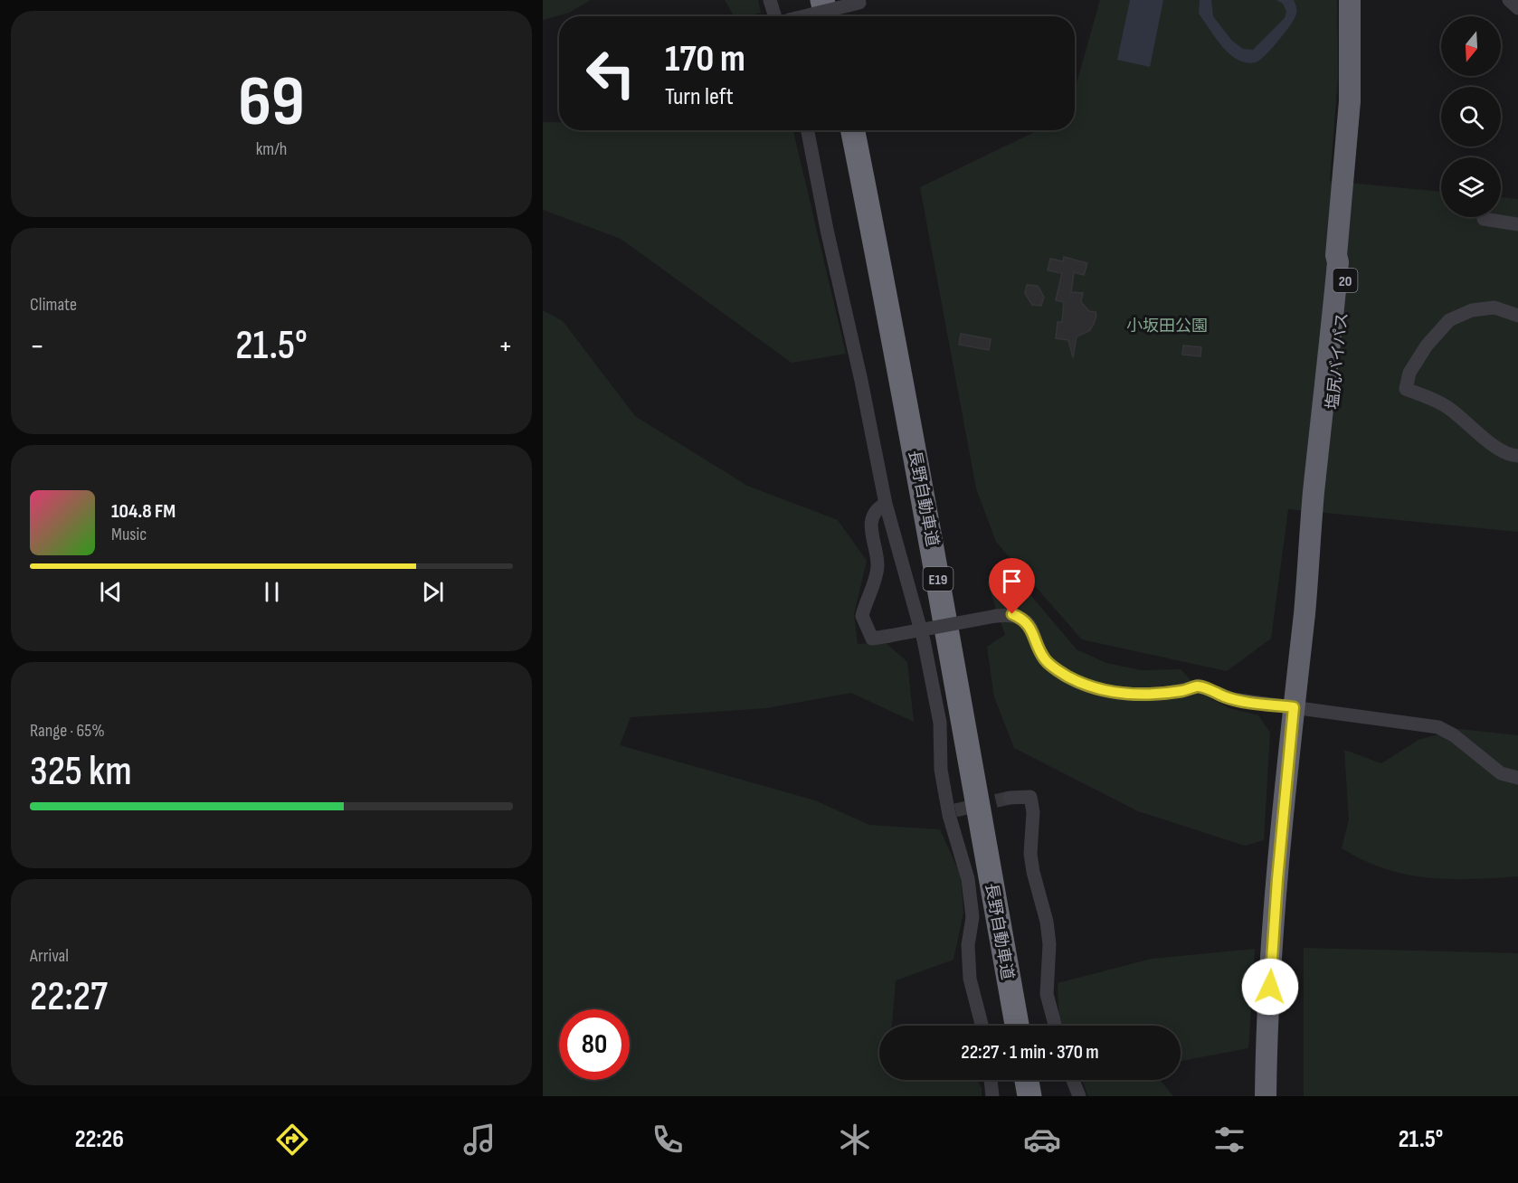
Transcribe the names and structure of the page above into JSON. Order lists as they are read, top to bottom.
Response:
{
  "streets": {
    "highway": [
      "20",
      "塩尻バイパス",
      "長野自動車道",
      "E19"
    ]
  },
  "parks": ["小坂田公園"],
  "north": "bottom",
  "page": {
    "tile": [
      ["69", "km/h"],
      "Climate",
      ["Range · 65%", "325 km"],
      ["Arrival", "22:27"]
    ],
    "turn": ["170 m", "Turn left"],
    "heat": ["−", "21.5°", "+"],
    "song": ["104.8 FM", "Music"],
    "limit": "80",
    "trip": "22:27 · 1 min · 370 m",
    "tabs": ["22:26", "21.5°"]
  }
}
